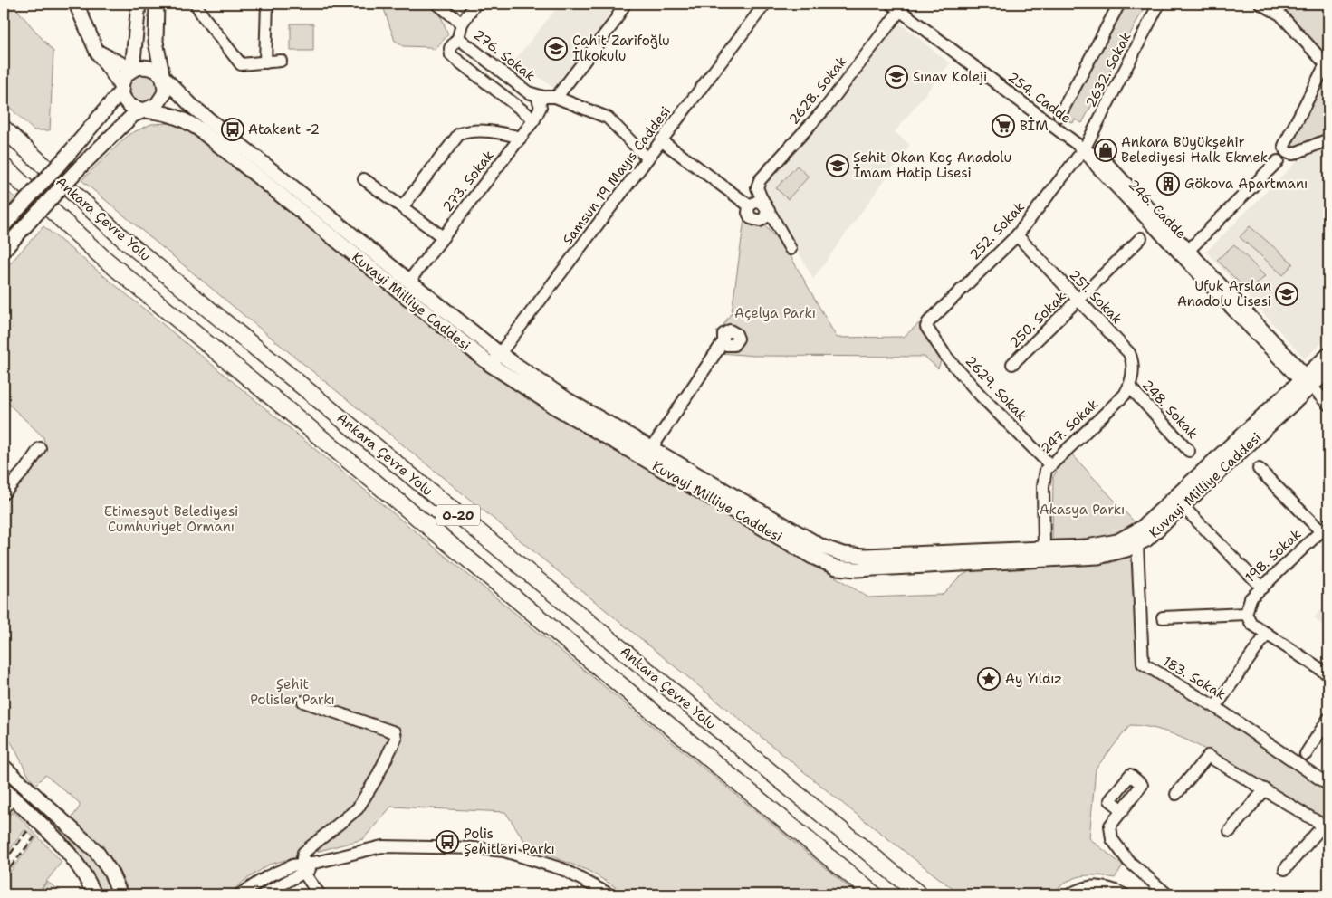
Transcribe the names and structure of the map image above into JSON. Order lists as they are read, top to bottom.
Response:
{
  "streets": {
    "highway": ["Ankara Çevre Yolu", "O-20"],
    "main road": ["Kuvayi Milliye Caddesi"],
    "street": [
      "276. Sokak",
      "2632. Sokak",
      "2628. Sokak",
      "254. Cadde",
      "Samsun 19 Mayıs Caddesi",
      "273. Sokak",
      "246. Cadde",
      "252. Sokak",
      "251. Sokak",
      "250. Sokak",
      "2629. Sokak",
      "248. Sokak",
      "247. Sokak",
      "198. Sokak",
      "183. Sokak"
    ]
  },
  "crossings": [
    ["276. Sokak", "Samsun 19 Mayıs Caddesi"],
    ["276. Sokak", "273. Sokak"],
    ["2632. Sokak", "254. Cadde"],
    ["2632. Sokak", "246. Cadde"],
    ["2632. Sokak", "252. Sokak"],
    ["2628. Sokak", "254. Cadde"],
    ["254. Cadde", "246. Cadde"],
    ["254. Cadde", "252. Sokak"],
    ["Samsun 19 Mayıs Caddesi", "Kuvayi Milliye Caddesi"],
    ["273. Sokak", "Kuvayi Milliye Caddesi"],
    ["246. Cadde", "252. Sokak"],
    ["246. Cadde", "Kuvayi Milliye Caddesi"],
    ["252. Sokak", "251. Sokak"],
    ["252. Sokak", "2629. Sokak"],
    ["251. Sokak", "250. Sokak"],
    ["251. Sokak", "248. Sokak"],
    ["251. Sokak", "247. Sokak"],
    ["Kuvayi Milliye Caddesi", "247. Sokak"],
    ["Kuvayi Milliye Caddesi", "183. Sokak"],
    ["2629. Sokak", "247. Sokak"],
    ["248. Sokak", "247. Sokak"]
  ],
  "parks": [
    "Açelya Parkı",
    "Akasya Parkı",
    "Etimesgut Belediyesi Cumhuriyet Ormanı",
    "Şehit Polisler Parkı"
  ],
  "places": {
    "school or university": [
      "Cahit Zarifoğlu İlkokulu",
      "Sınav Koleji",
      "Şehit Okan Koç Anadolu İmam Hatip Lisesi",
      "Ufuk Arslan Anadolu Lisesi"
    ],
    "supermarket": ["BİM"],
    "bus stop": ["Atakent -2", "Polis Şehitleri Parkı"],
    "shop": ["Ankara Büyükşehir Belediyesi Halk Ekmek"],
    "building": ["Gökova Apartmanı"],
    "place": ["Ay Yıldız"]
  }
}
